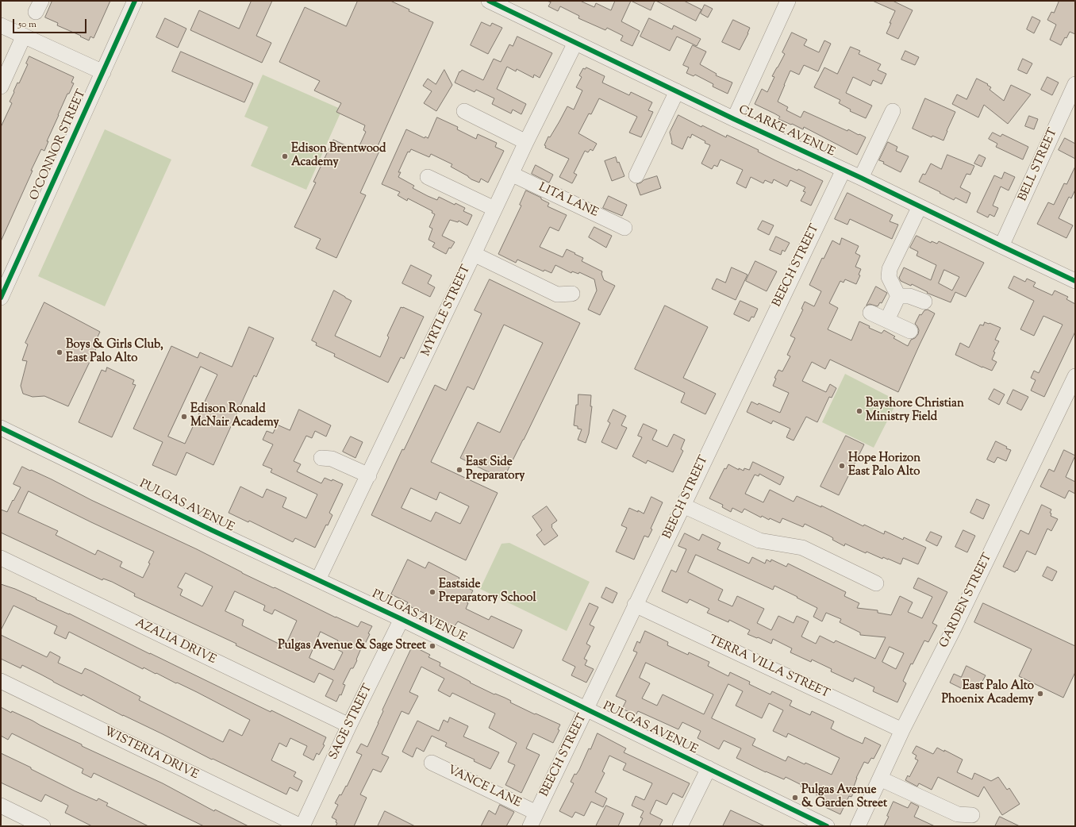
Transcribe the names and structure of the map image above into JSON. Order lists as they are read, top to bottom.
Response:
{
  "streets": {
    "street": [
      "CLARKE AVENUE",
      "O'CONNOR STREET",
      "BELL STREET",
      "LITA LANE",
      "BEECH STREET",
      "MYRTLE STREET",
      "PULGAS AVENUE",
      "GARDEN STREET",
      "AZALIA DRIVE",
      "TERRA VILLA STREET",
      "SAGE STREET",
      "WISTERIA DRIVE",
      "VANCE LANE"
    ]
  },
  "crossings": [
    ["CLARKE AVENUE", "BELL STREET"],
    ["CLARKE AVENUE", "BEECH STREET"],
    ["CLARKE AVENUE", "MYRTLE STREET"],
    ["LITA LANE", "MYRTLE STREET"],
    ["BEECH STREET", "PULGAS AVENUE"],
    ["BEECH STREET", "TERRA VILLA STREET"],
    ["BEECH STREET", "VANCE LANE"],
    ["MYRTLE STREET", "PULGAS AVENUE"],
    ["PULGAS AVENUE", "SAGE STREET"],
    ["GARDEN STREET", "TERRA VILLA STREET"],
    ["AZALIA DRIVE", "SAGE STREET"],
    ["SAGE STREET", "WISTERIA DRIVE"]
  ],
  "places": [
    "Edison Brentwood Academy",
    "Boys & Girls Club, East Palo Alto",
    "Bayshore Christian Ministry Field",
    "Edison Ronald McNair Academy",
    "Hope Horizon East Palo Alto",
    "East Side Preparatory",
    "Eastside Preparatory School",
    "Pulgas Avenue & Sage Street",
    "East Palo Alto Phoenix Academy",
    "Pulgas Avenue & Garden Street"
  ],
  "scale_bar": "50 m"
}
